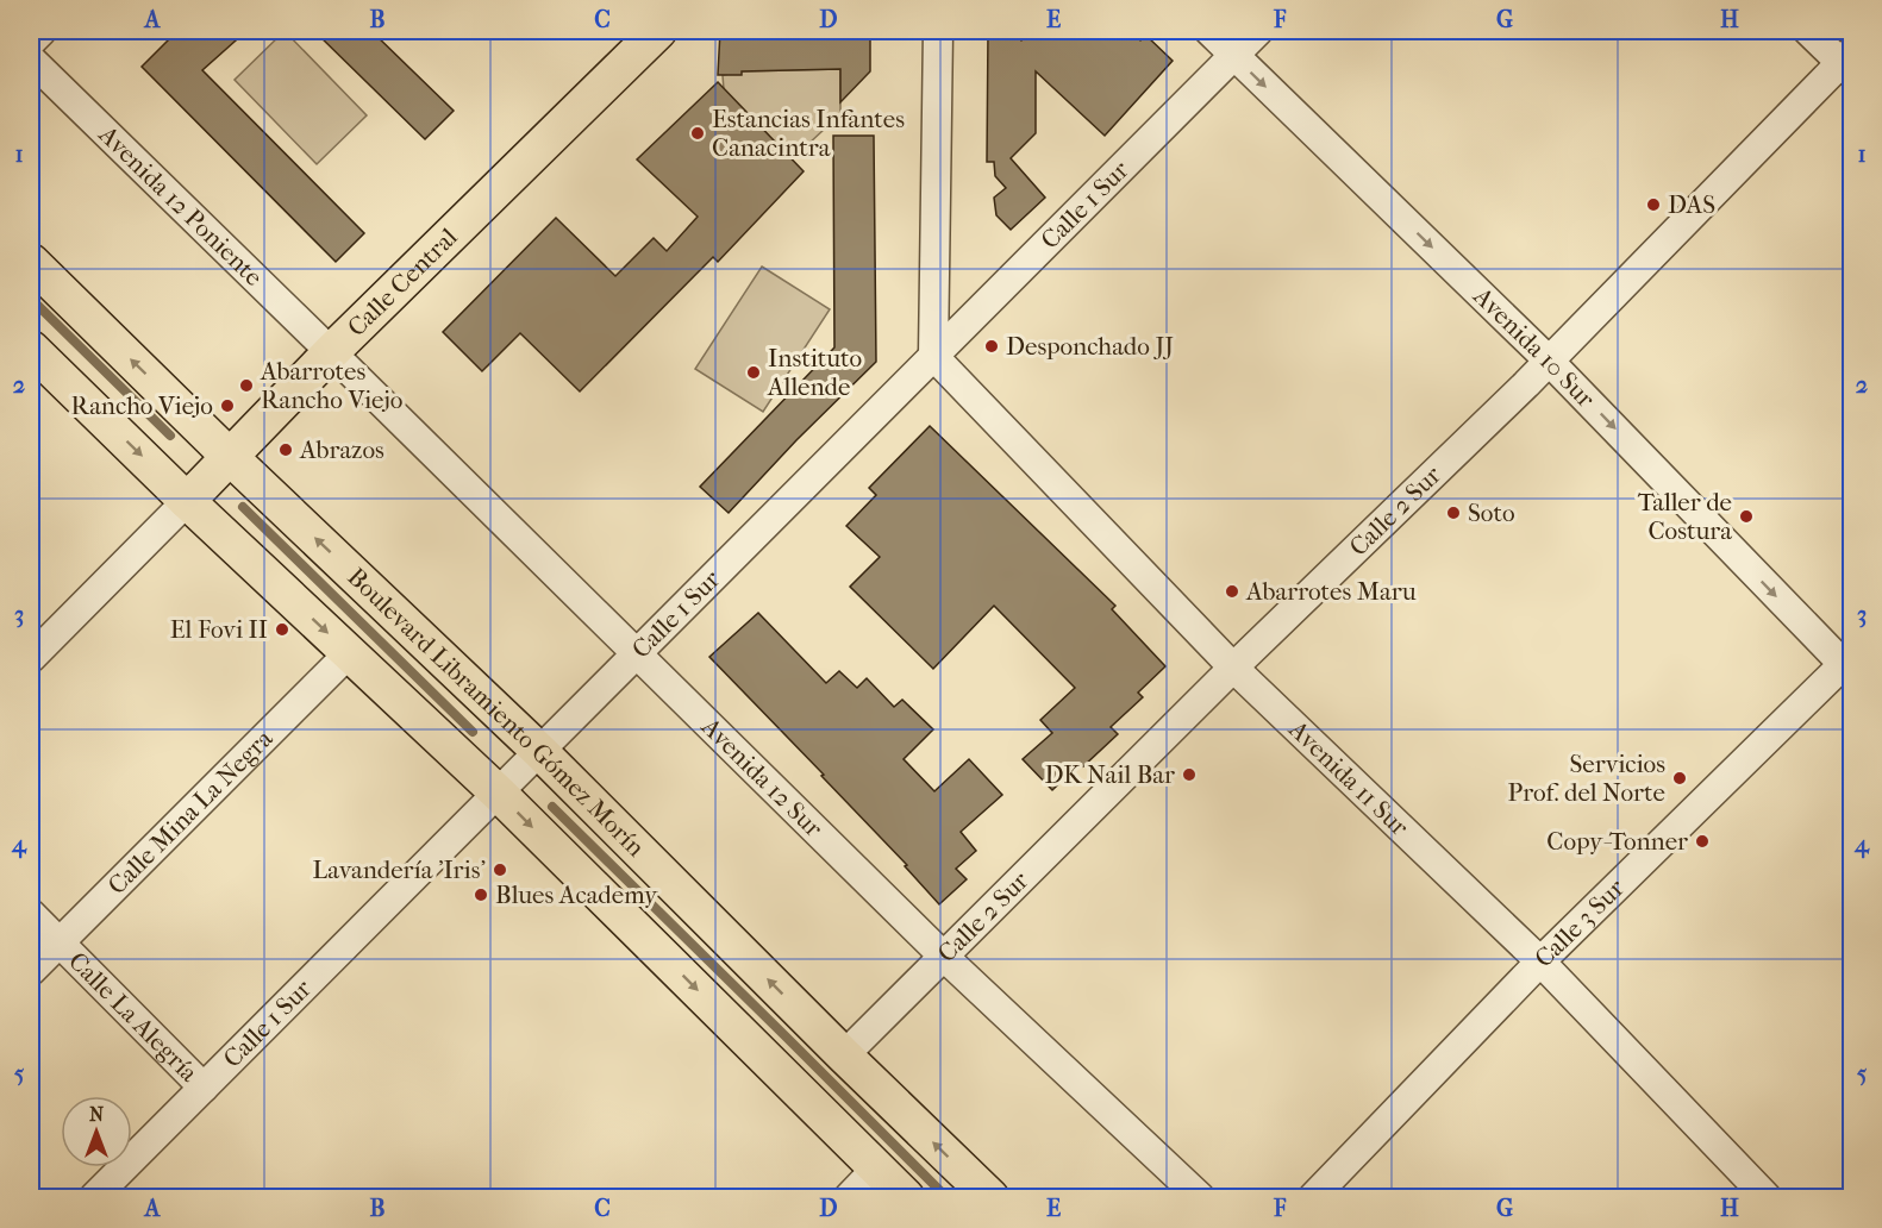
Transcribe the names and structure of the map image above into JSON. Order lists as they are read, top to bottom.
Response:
{
  "streets": {
    "main road": ["Calle Central", "Boulevard Libramiento Gómez Morín"],
    "street": [
      "Calle 1 Sur",
      "Avenida 12 Poniente",
      "Avenida 10 Sur",
      "Calle 2 Sur",
      "Avenida 12 Sur",
      "Avenida 11 Sur",
      "Calle Mina La Negra",
      "Calle 3 Sur",
      "Calle La Alegría"
    ]
  },
  "crossings": [
    ["Calle 1 Sur", "Avenida 10 Sur"],
    ["Calle 1 Sur", "Boulevard Libramiento Gómez Morín"],
    ["Calle 1 Sur", "Avenida 12 Sur"],
    ["Calle 1 Sur", "Avenida 11 Sur"],
    ["Calle 1 Sur", "Calle La Alegría"],
    ["Avenida 12 Poniente", "Calle Central"],
    ["Avenida 12 Poniente", "Avenida 12 Sur"],
    ["Calle Central", "Boulevard Libramiento Gómez Morín"],
    ["Calle Central", "Avenida 12 Sur"],
    ["Avenida 10 Sur", "Calle 2 Sur"],
    ["Avenida 10 Sur", "Calle 3 Sur"],
    ["Calle 2 Sur", "Boulevard Libramiento Gómez Morín"],
    ["Calle 2 Sur", "Avenida 12 Sur"],
    ["Calle 2 Sur", "Avenida 11 Sur"],
    ["Avenida 11 Sur", "Calle 3 Sur"],
    ["Calle Mina La Negra", "Calle La Alegría"]
  ],
  "one_way": ["Avenida 10 Sur"],
  "places": [
    "Estancias Infantes Canacintra",
    "DAS",
    "Desponchado JJ",
    "Instituto Allende",
    "Abarrotes Rancho Viejo",
    "Rancho Viejo",
    "Abrazos",
    "Soto",
    "Taller de Costura",
    "Abarrotes Maru",
    "El Fovi II",
    "DK Nail Bar",
    "Servicios Prof. del Norte",
    "Copy-Tonner",
    "Lavandería 'Iris'",
    "Blues Academy"
  ],
  "north": "top",
  "grid": {
    "columns": [
      "A",
      "B",
      "C",
      "D",
      "E",
      "F",
      "G",
      "H"
    ],
    "rows": [
      "1",
      "2",
      "3",
      "4",
      "5"
    ]
  }
}
